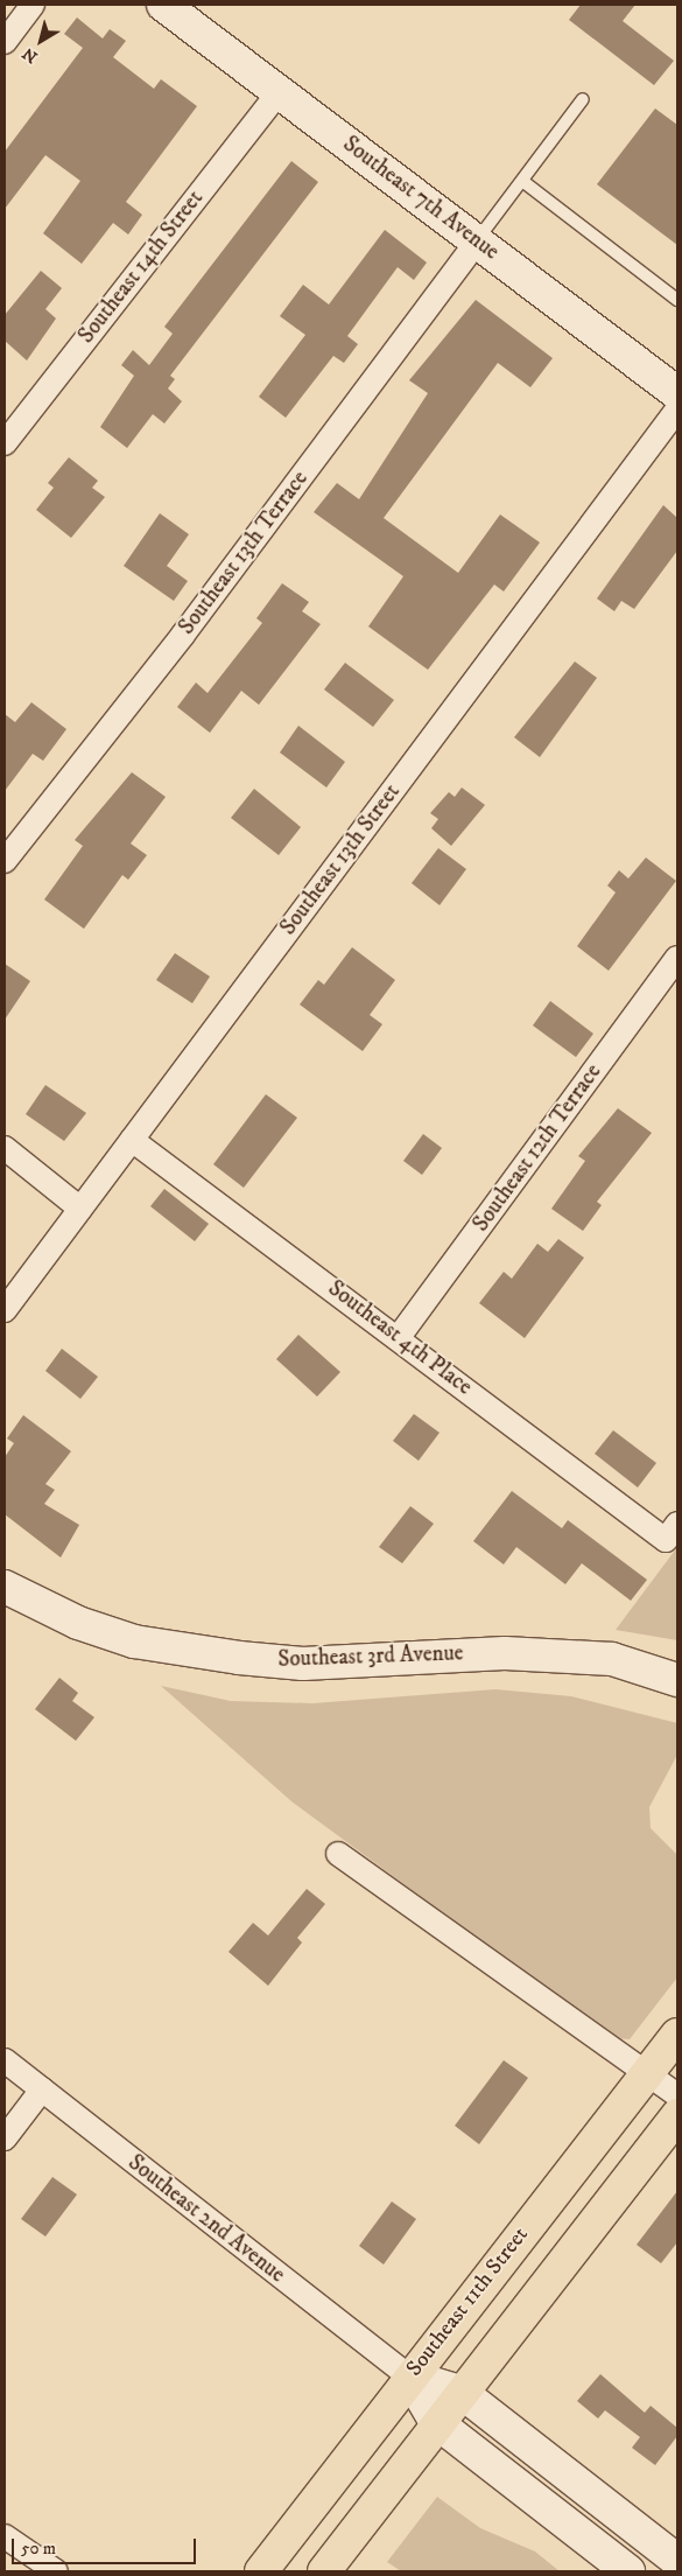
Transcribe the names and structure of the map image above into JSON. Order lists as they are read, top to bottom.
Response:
{
  "streets": {
    "highway": ["Southeast 11th Street"],
    "street": [
      "Southeast 7th Avenue",
      "Southeast 14th Street",
      "Southeast 13th Terrace",
      "Southeast 13th Street",
      "Southeast 12th Terrace",
      "Southeast 4th Place",
      "Southeast 3rd Avenue",
      "Southeast 2nd Avenue"
    ]
  },
  "crossings": [
    ["Southeast 7th Avenue", "Southeast 14th Street"],
    ["Southeast 7th Avenue", "Southeast 13th Terrace"],
    ["Southeast 13th Street", "Southeast 4th Place"],
    ["Southeast 12th Terrace", "Southeast 4th Place"],
    ["Southeast 2nd Avenue", "Southeast 11th Street"]
  ],
  "scale_bar": "50 m",
  "north": "bottom left"
}
